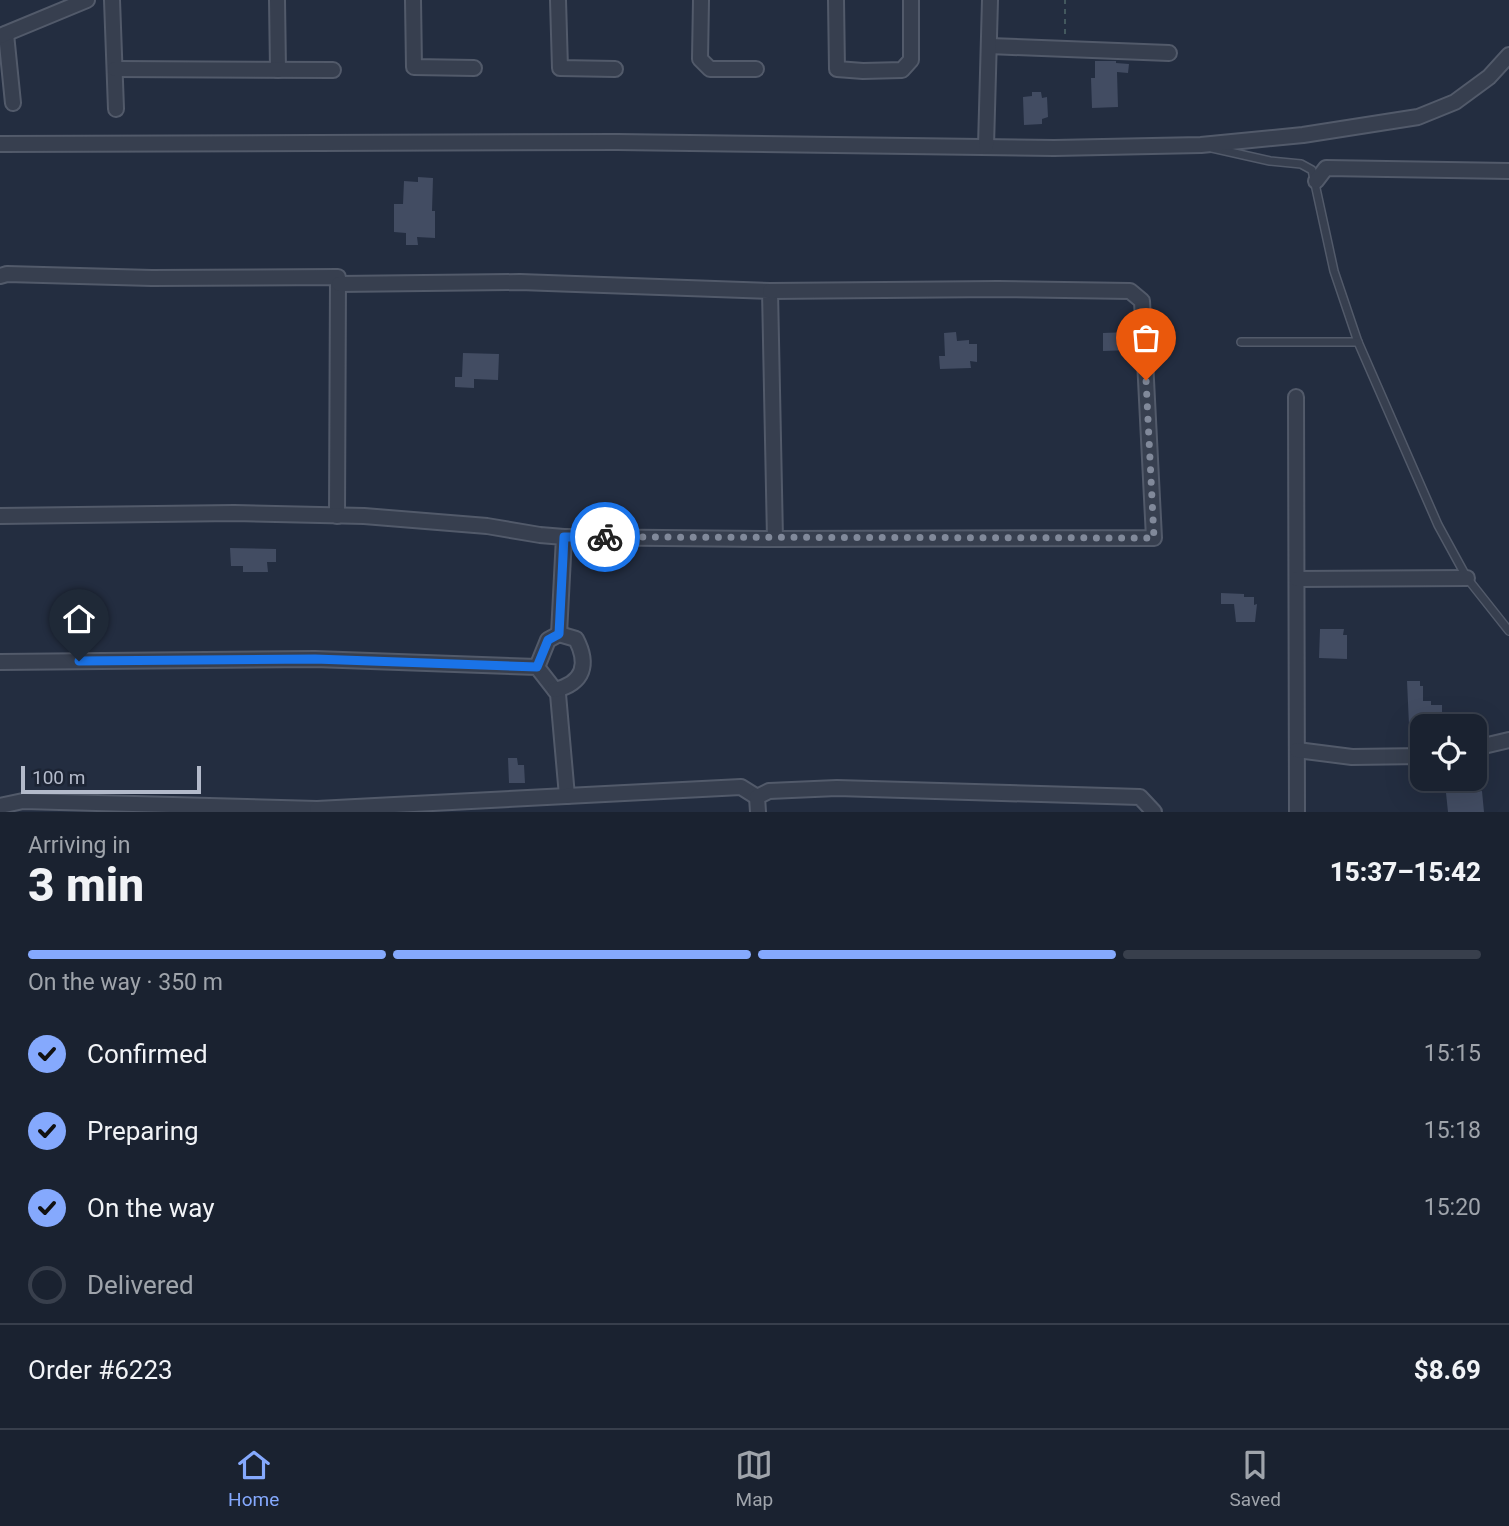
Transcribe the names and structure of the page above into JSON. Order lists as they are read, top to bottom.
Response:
{
  "scale_bar": "100 m",
  "page": {
    "scale": "100 m",
    "heading": ["3 min", "Arriving in", "15:37–15:42"],
    "panel": ["Order #6223", "$8.69"],
    "bar": "On the way · 350 m",
    "list": [
      ["Confirmed", "15:15"],
      ["Preparing", "15:18"],
      ["On the way", "15:20"],
      "Delivered"
    ],
    "tabs": ["Home", "Map", "Saved"]
  }
}
